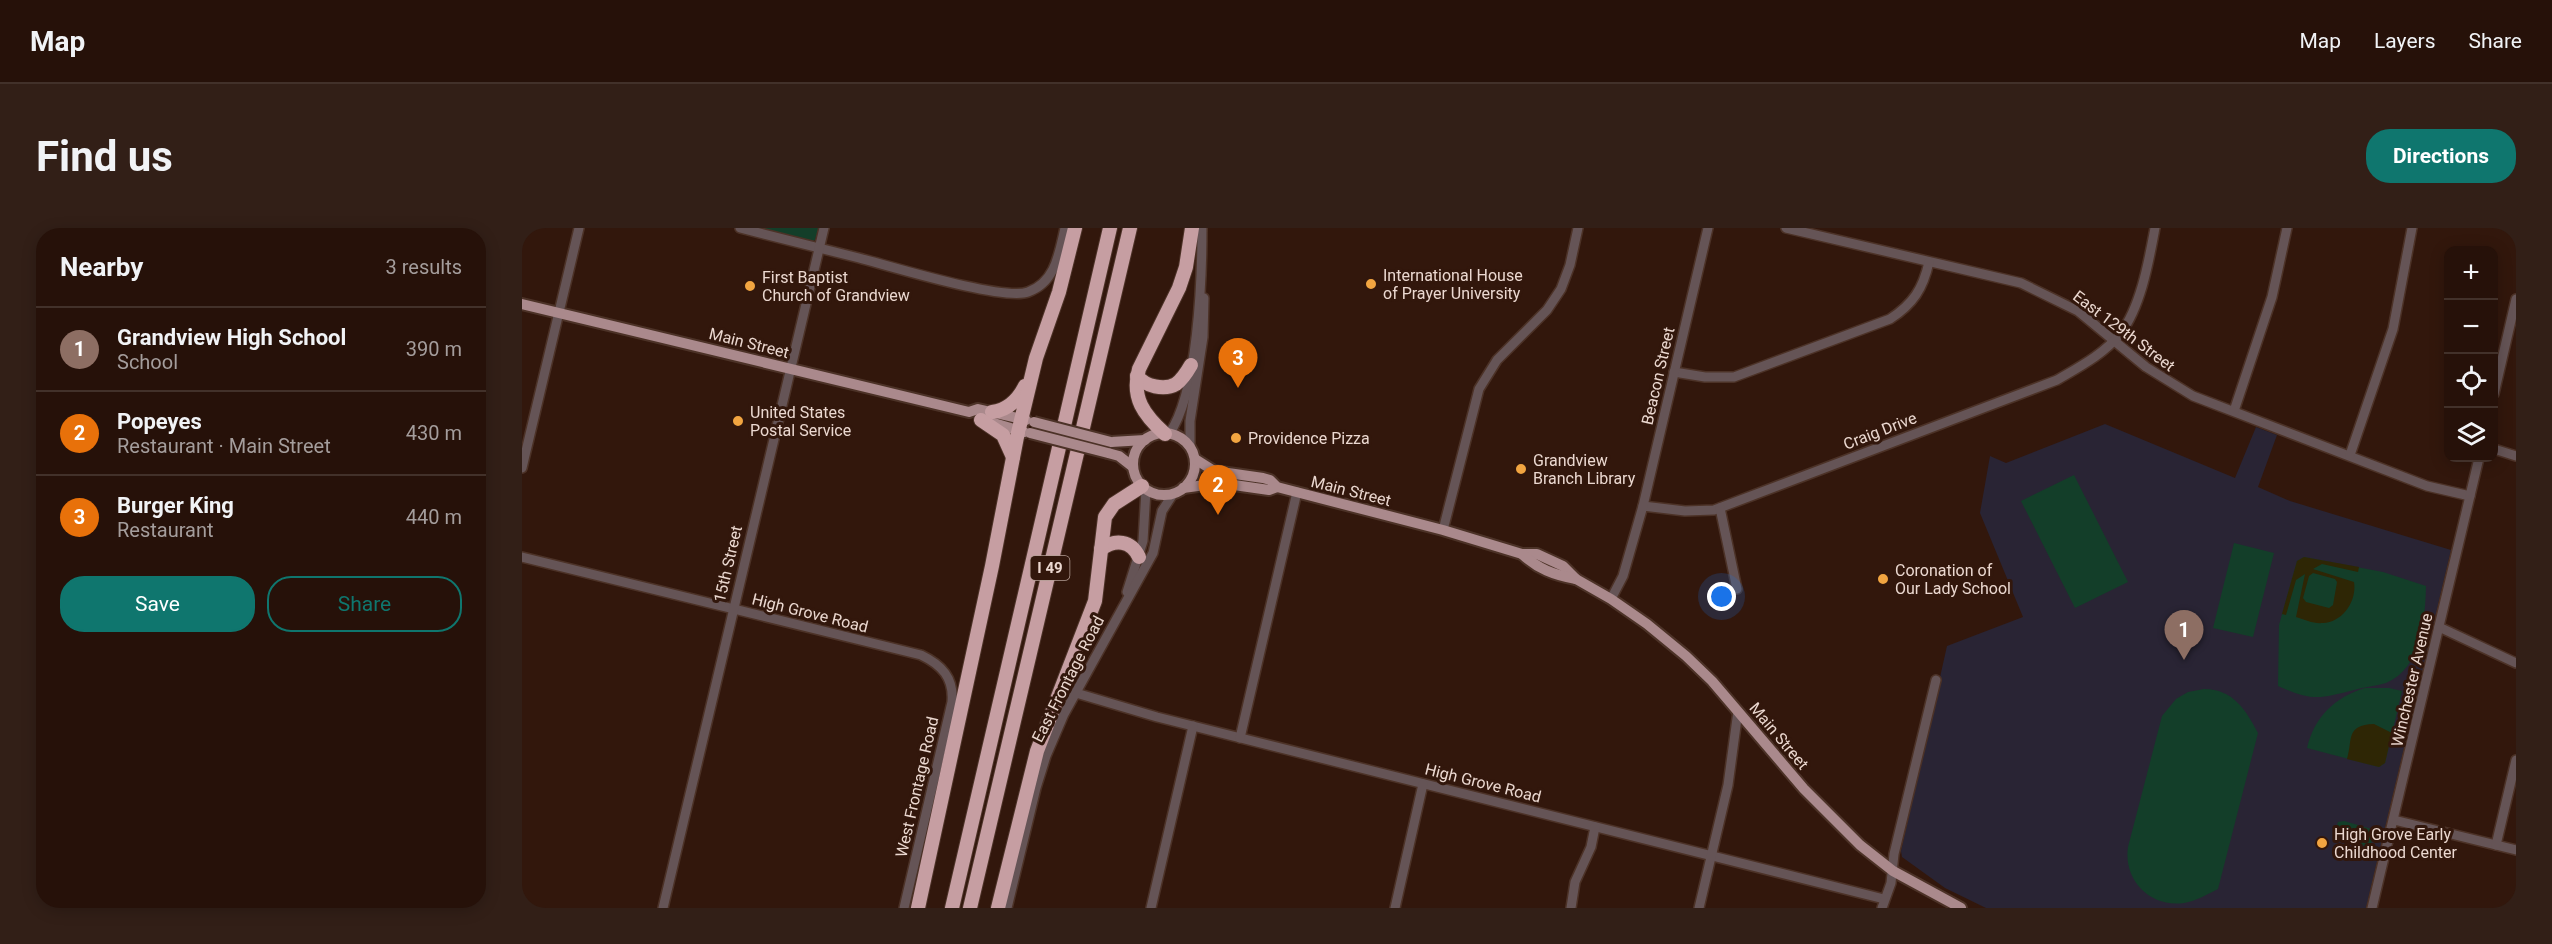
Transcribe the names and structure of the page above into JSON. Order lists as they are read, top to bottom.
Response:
{
  "streets": {
    "highway": ["I 49"],
    "main road": ["Main Street"],
    "street": [
      "East 129th Street",
      "Beacon Street",
      "Craig Drive",
      "15th Street",
      "High Grove Road",
      "East Frontage Road",
      "Winchester Avenue",
      "West Frontage Road"
    ]
  },
  "crossings": [
    ["East 129th Street", "Craig Drive"],
    ["East 129th Street", "Winchester Avenue"],
    ["Main Street", "Beacon Street"],
    ["Main Street", "15th Street"],
    ["Main Street", "East Frontage Road"],
    ["Beacon Street", "Craig Drive"],
    ["15th Street", "High Grove Road"],
    ["High Grove Road", "East Frontage Road"],
    ["High Grove Road", "West Frontage Road"]
  ],
  "places": [
    "International House of Prayer University",
    "First Baptist Church of Grandview",
    "United States Postal Service",
    "Providence Pizza",
    "Grandview Branch Library",
    "Coronation of Our Lady School",
    "High Grove Early Childhood Center"
  ],
  "page": {
    "header": "Map",
    "nav": ["Map", "Layers", "Share"],
    "buttons": [
      "Directions",
      ["Save", "Share"]
    ],
    "title": "Find us",
    "heading": ["Nearby", "3 results"],
    "map_buttons": ["+", "−"],
    "list": [
      {
        "mark": "1",
        "name": "Grandview High School",
        "note": "School",
        "value": "390 m"
      },
      {
        "mark": "2",
        "name": "Popeyes",
        "note": "Restaurant · Main Street",
        "value": "430 m"
      },
      {
        "mark": "3",
        "name": "Burger King",
        "note": "Restaurant",
        "value": "440 m"
      }
    ],
    "pins": ["3", "2", "1"]
  }
}
